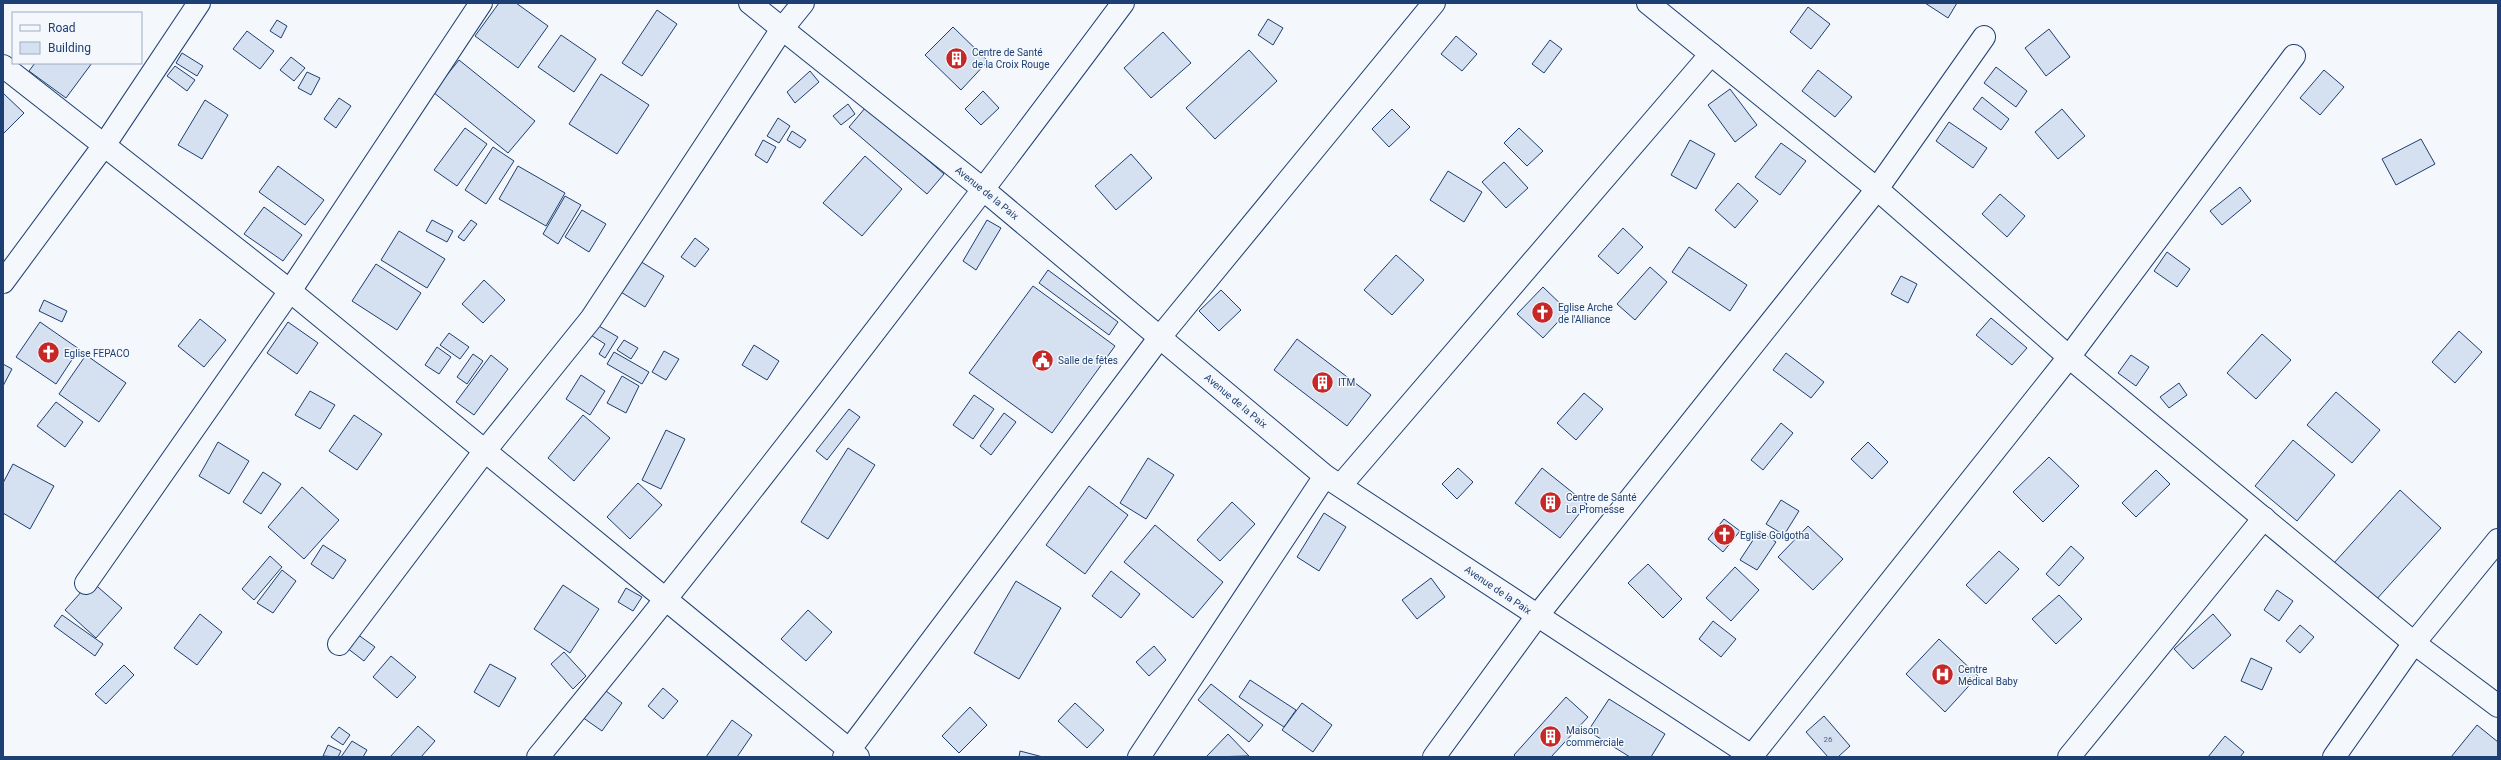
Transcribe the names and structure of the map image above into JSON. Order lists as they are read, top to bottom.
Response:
{
  "streets": {
    "street": ["Avenue de la Paix"]
  },
  "places": {
    "building": [
      "Centre de Santé de la Croix Rouge",
      "ITM",
      "Centre de Santé La Promesse",
      "Maison commerciale"
    ],
    "church": ["Eglise Arche de l'Alliance", "Eglise FEPACO", "Eglise Golgotha"],
    "public building": ["Salle de fêtes"],
    "hospital": ["Centre Médical Baby"]
  },
  "house_numbers": ["26"],
  "legend": ["Road", "Building"]
}
